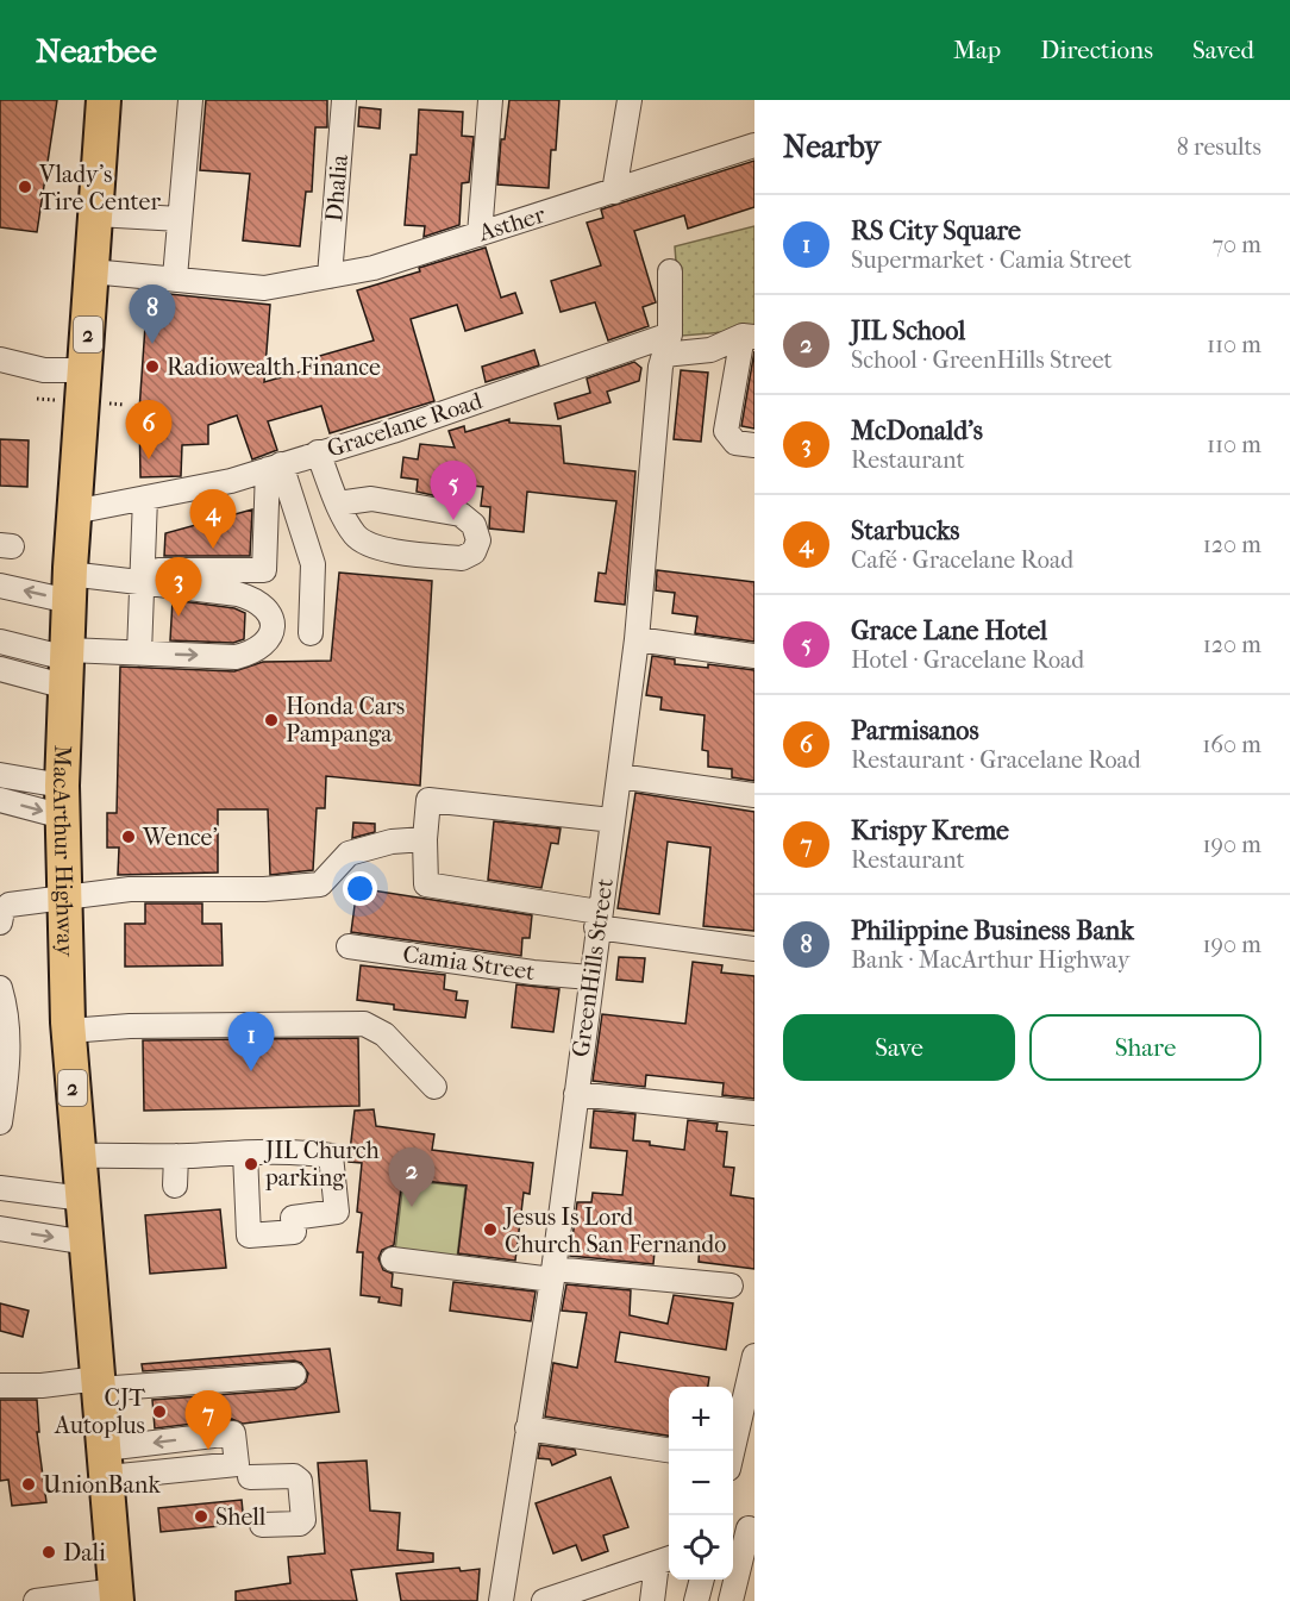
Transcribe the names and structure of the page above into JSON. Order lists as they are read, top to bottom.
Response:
{
  "streets": {
    "highway": ["2", "MacArthur Highway"],
    "street": [
      "Dhalia",
      "Asther",
      "Gracelane Road",
      "Camia Street",
      "GreenHills Street"
    ]
  },
  "crossings": [
    ["Dhalia", "Asther"],
    ["Asther", "MacArthur Highway"],
    ["Gracelane Road", "MacArthur Highway"],
    ["Gracelane Road", "GreenHills Street"],
    ["Camia Street", "GreenHills Street"]
  ],
  "places": [
    "Vlady's Tire Center",
    "Radiowealth Finance",
    "Honda Cars Pampanga",
    "Wence'",
    "JIL Church parking",
    "Jesus Is Lord Church San Fernando",
    "CJT Autoplus",
    "UnionBank",
    "Shell",
    "Dali"
  ],
  "page": {
    "header": "Nearbee",
    "nav": ["Map", "Directions", "Saved"],
    "heading": ["Nearby", "8 results"],
    "list": [
      {
        "mark": "1",
        "name": "RS City Square",
        "note": "Supermarket · Camia Street",
        "value": "70 m"
      },
      {
        "mark": "2",
        "name": "JIL School",
        "note": "School · GreenHills Street",
        "value": "110 m"
      },
      {
        "mark": "3",
        "name": "McDonald's",
        "note": "Restaurant",
        "value": "110 m"
      },
      {
        "mark": "4",
        "name": "Starbucks",
        "note": "Café · Gracelane Road",
        "value": "120 m"
      },
      {
        "mark": "5",
        "name": "Grace Lane Hotel",
        "note": "Hotel · Gracelane Road",
        "value": "120 m"
      },
      {
        "mark": "6",
        "name": "Parmisanos",
        "note": "Restaurant · Gracelane Road",
        "value": "160 m"
      },
      {
        "mark": "7",
        "name": "Krispy Kreme",
        "note": "Restaurant",
        "value": "190 m"
      },
      {
        "mark": "8",
        "name": "Philippine Business Bank",
        "note": "Bank · MacArthur Highway",
        "value": "190 m"
      }
    ],
    "pins": [
      "8",
      "6",
      "5",
      "4",
      "3",
      "1",
      "2",
      "7"
    ],
    "buttons": ["Save", "Share"],
    "map_buttons": ["+", "−"]
  }
}
